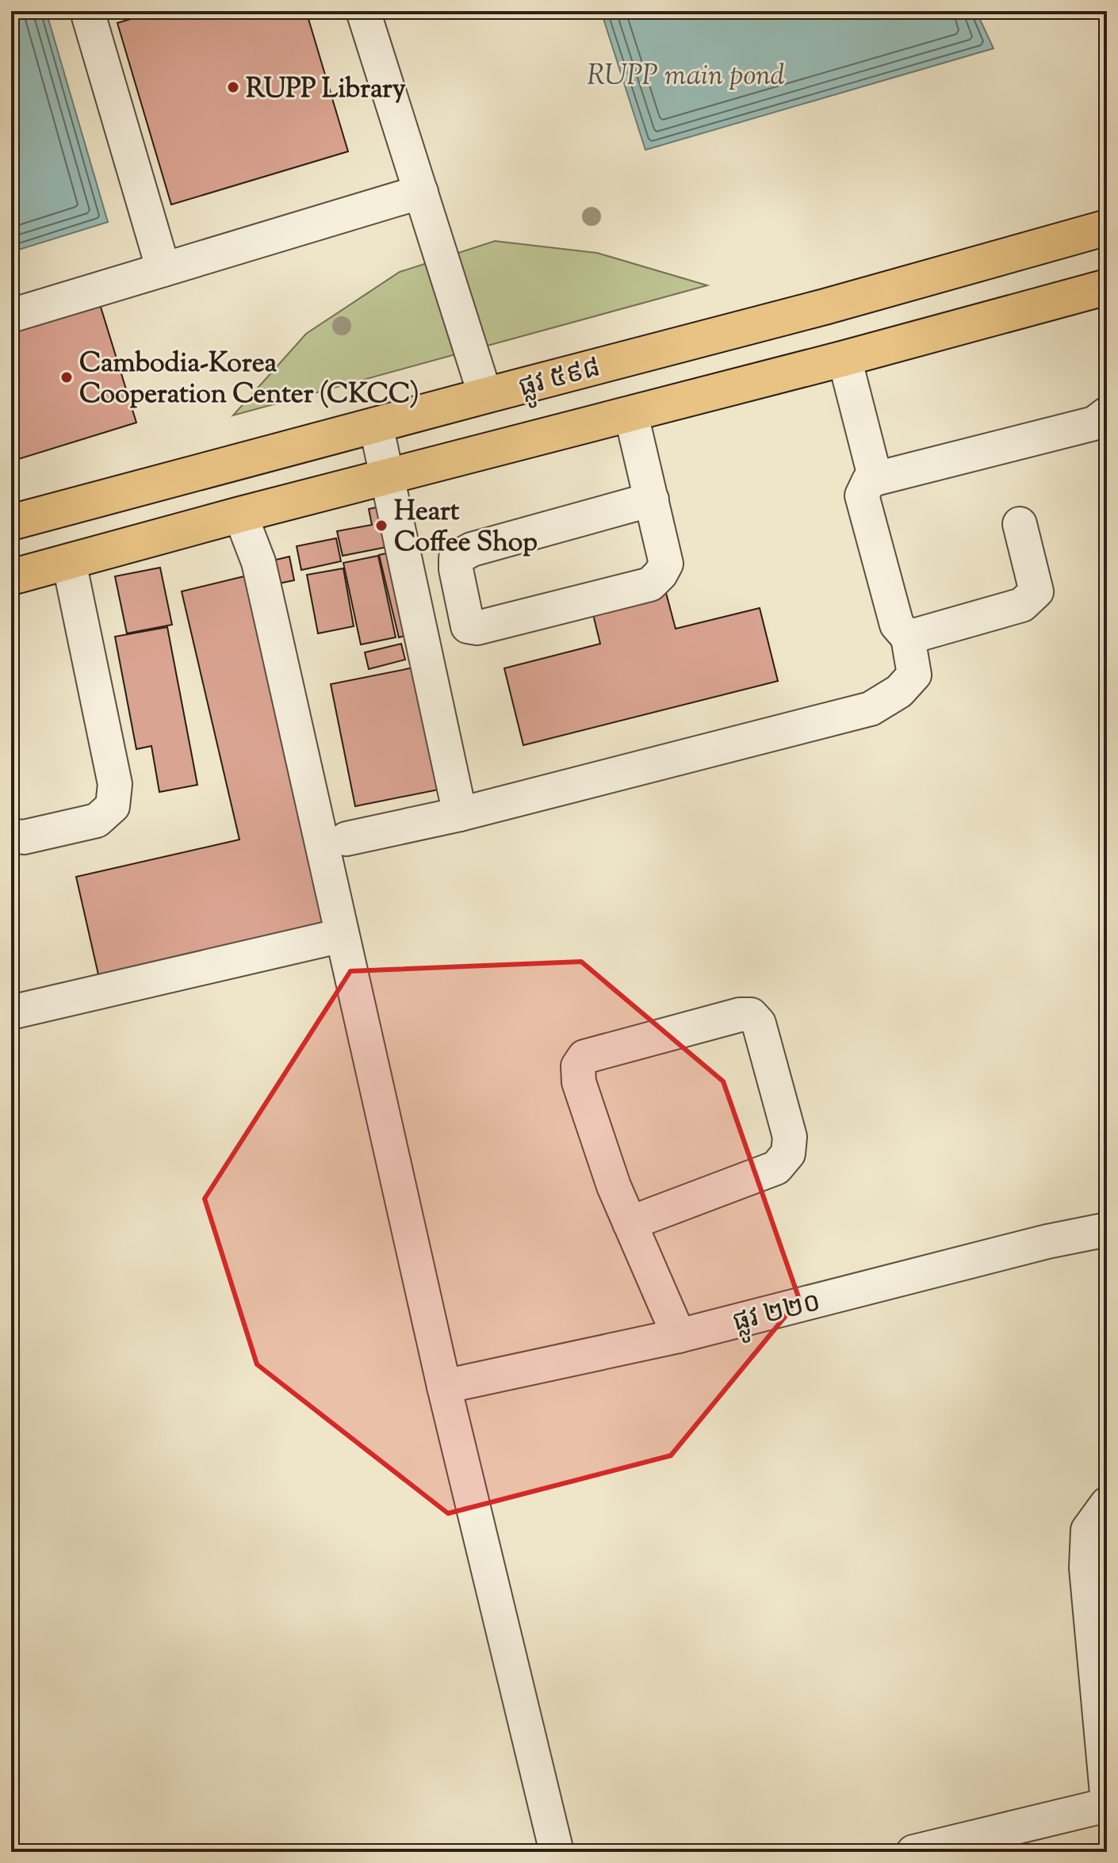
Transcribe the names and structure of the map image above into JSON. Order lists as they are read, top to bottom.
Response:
{
  "streets": {
    "main road": ["ផ្លូវ ៥៩៨"],
    "lane": ["ផ្លូវ ២២០"]
  },
  "water": ["RUPP main pond"],
  "places": ["RUPP Library", "Cambodia-Korea Cooperation Center (CKCC)", "Heart Coffee Shop"]
}
